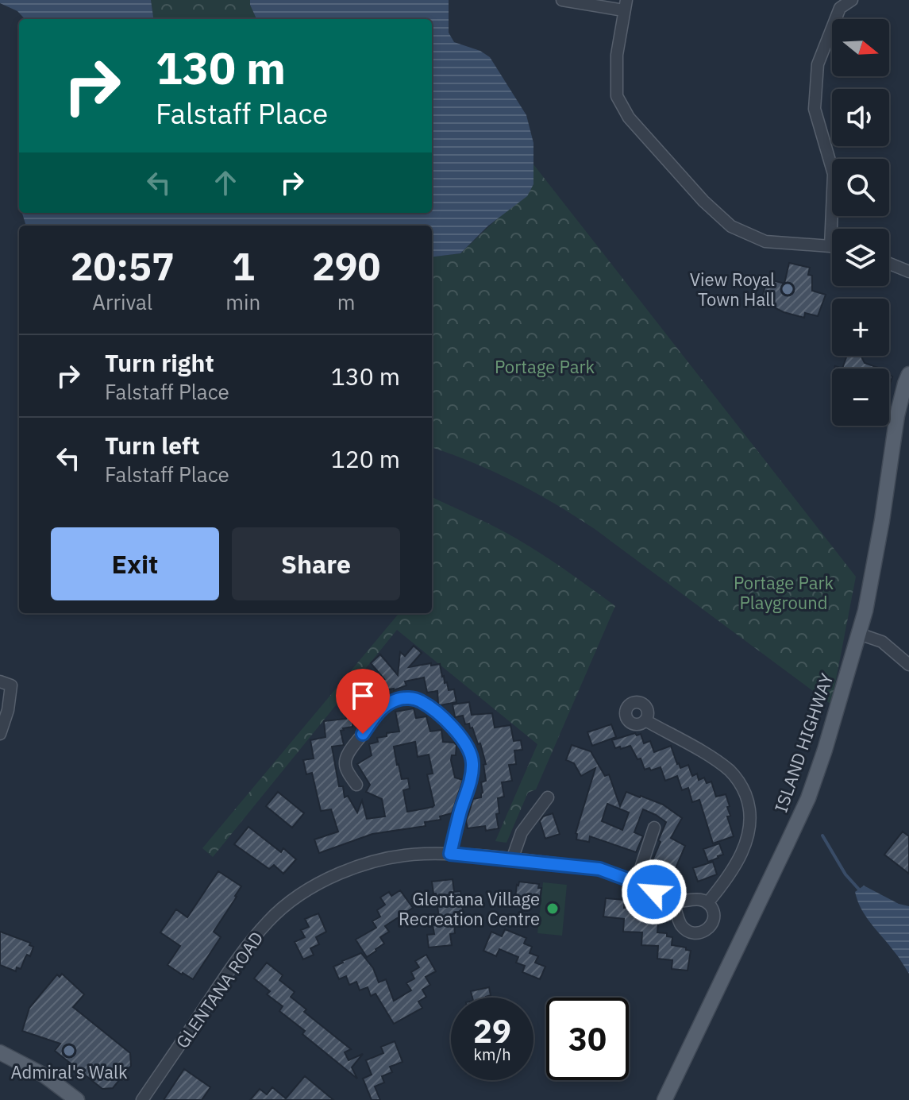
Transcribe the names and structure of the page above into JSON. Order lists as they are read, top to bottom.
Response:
{
  "streets": {
    "main road": ["ISLAND HIGHWAY"],
    "street": ["GLENTANA ROAD"]
  },
  "parks": ["Portage Park", "Portage Park Playground"],
  "places": ["View Royal Town Hall", "Glentana Village Recreation Centre", "Admiral's Walk"],
  "north": "right",
  "page": {
    "map_buttons": ["+", "−"],
    "turn": ["130 m", "Falstaff Place"],
    "eta": [
      "20:57",
      "Arrival",
      "1",
      "min",
      "290",
      "m"
    ],
    "list": [
      {
        "name": "Turn right",
        "note": "Falstaff Place",
        "value": "130 m"
      },
      {
        "name": "Turn left",
        "note": "Falstaff Place",
        "value": "120 m"
      }
    ],
    "buttons": ["Exit", "Share"],
    "speed": "29 km/h",
    "limit": "30"
  }
}
